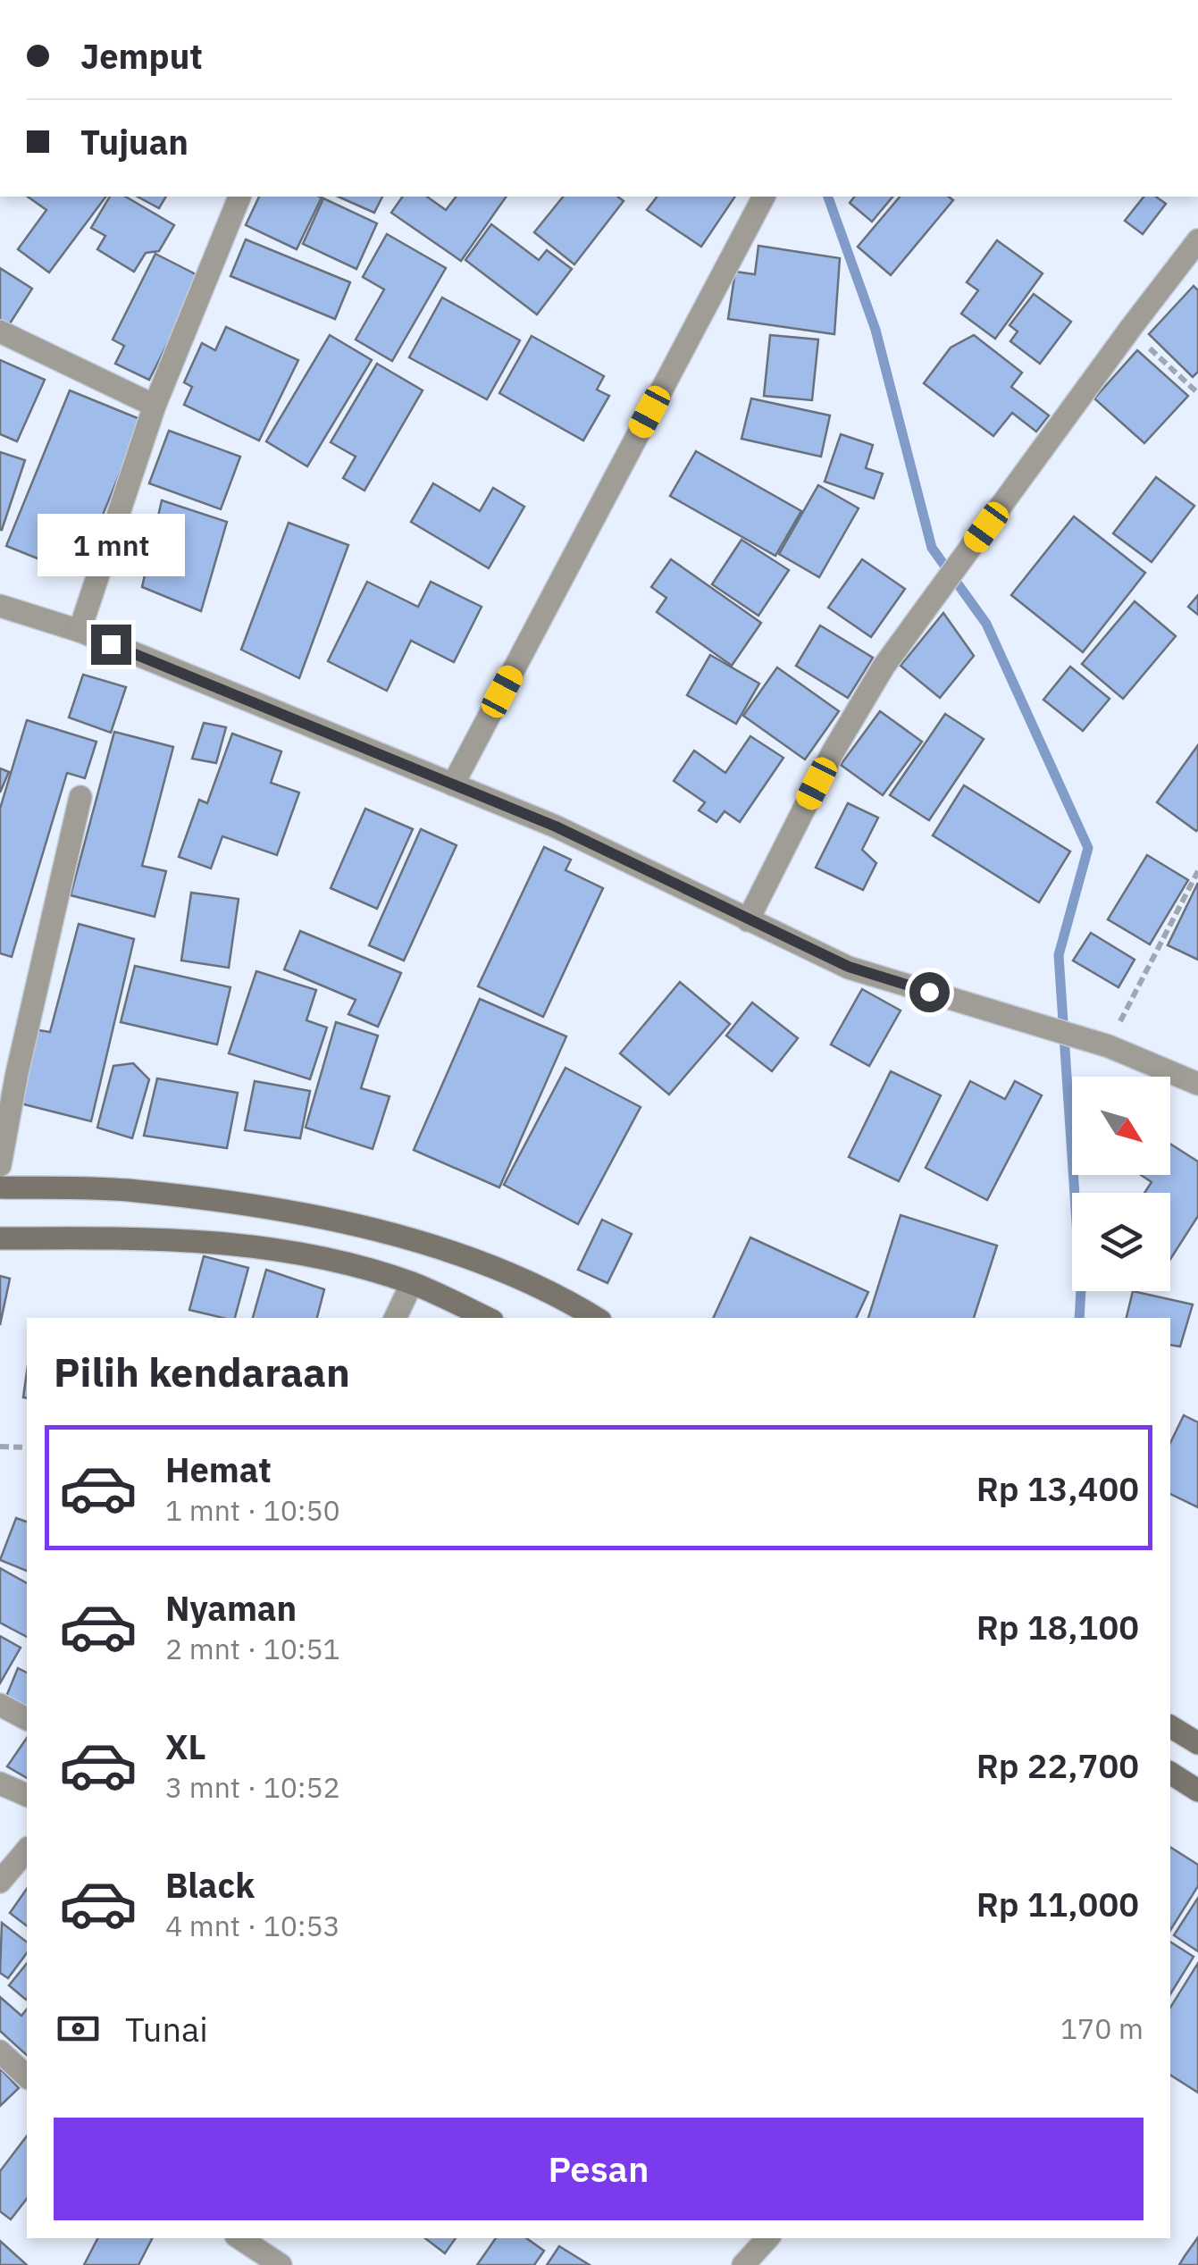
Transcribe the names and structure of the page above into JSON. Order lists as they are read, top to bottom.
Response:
{
  "north": "bottom right",
  "page": {
    "banner": ["Jemput", "Tujuan"],
    "bubble": "1 mnt",
    "heading": "Pilih kendaraan",
    "list": [
      {
        "name": "Hemat",
        "note": "1 mnt · 10:50",
        "value": "Rp 13,400"
      },
      {
        "name": "Nyaman",
        "note": "2 mnt · 10:51",
        "value": "Rp 18,100"
      },
      {
        "name": "XL",
        "note": "3 mnt · 10:52",
        "value": "Rp 22,700"
      },
      {
        "name": "Black",
        "note": "4 mnt · 10:53",
        "value": "Rp 11,000"
      }
    ],
    "pay": ["Tunai", "170 m"],
    "buttons": "Pesan"
  }
}
